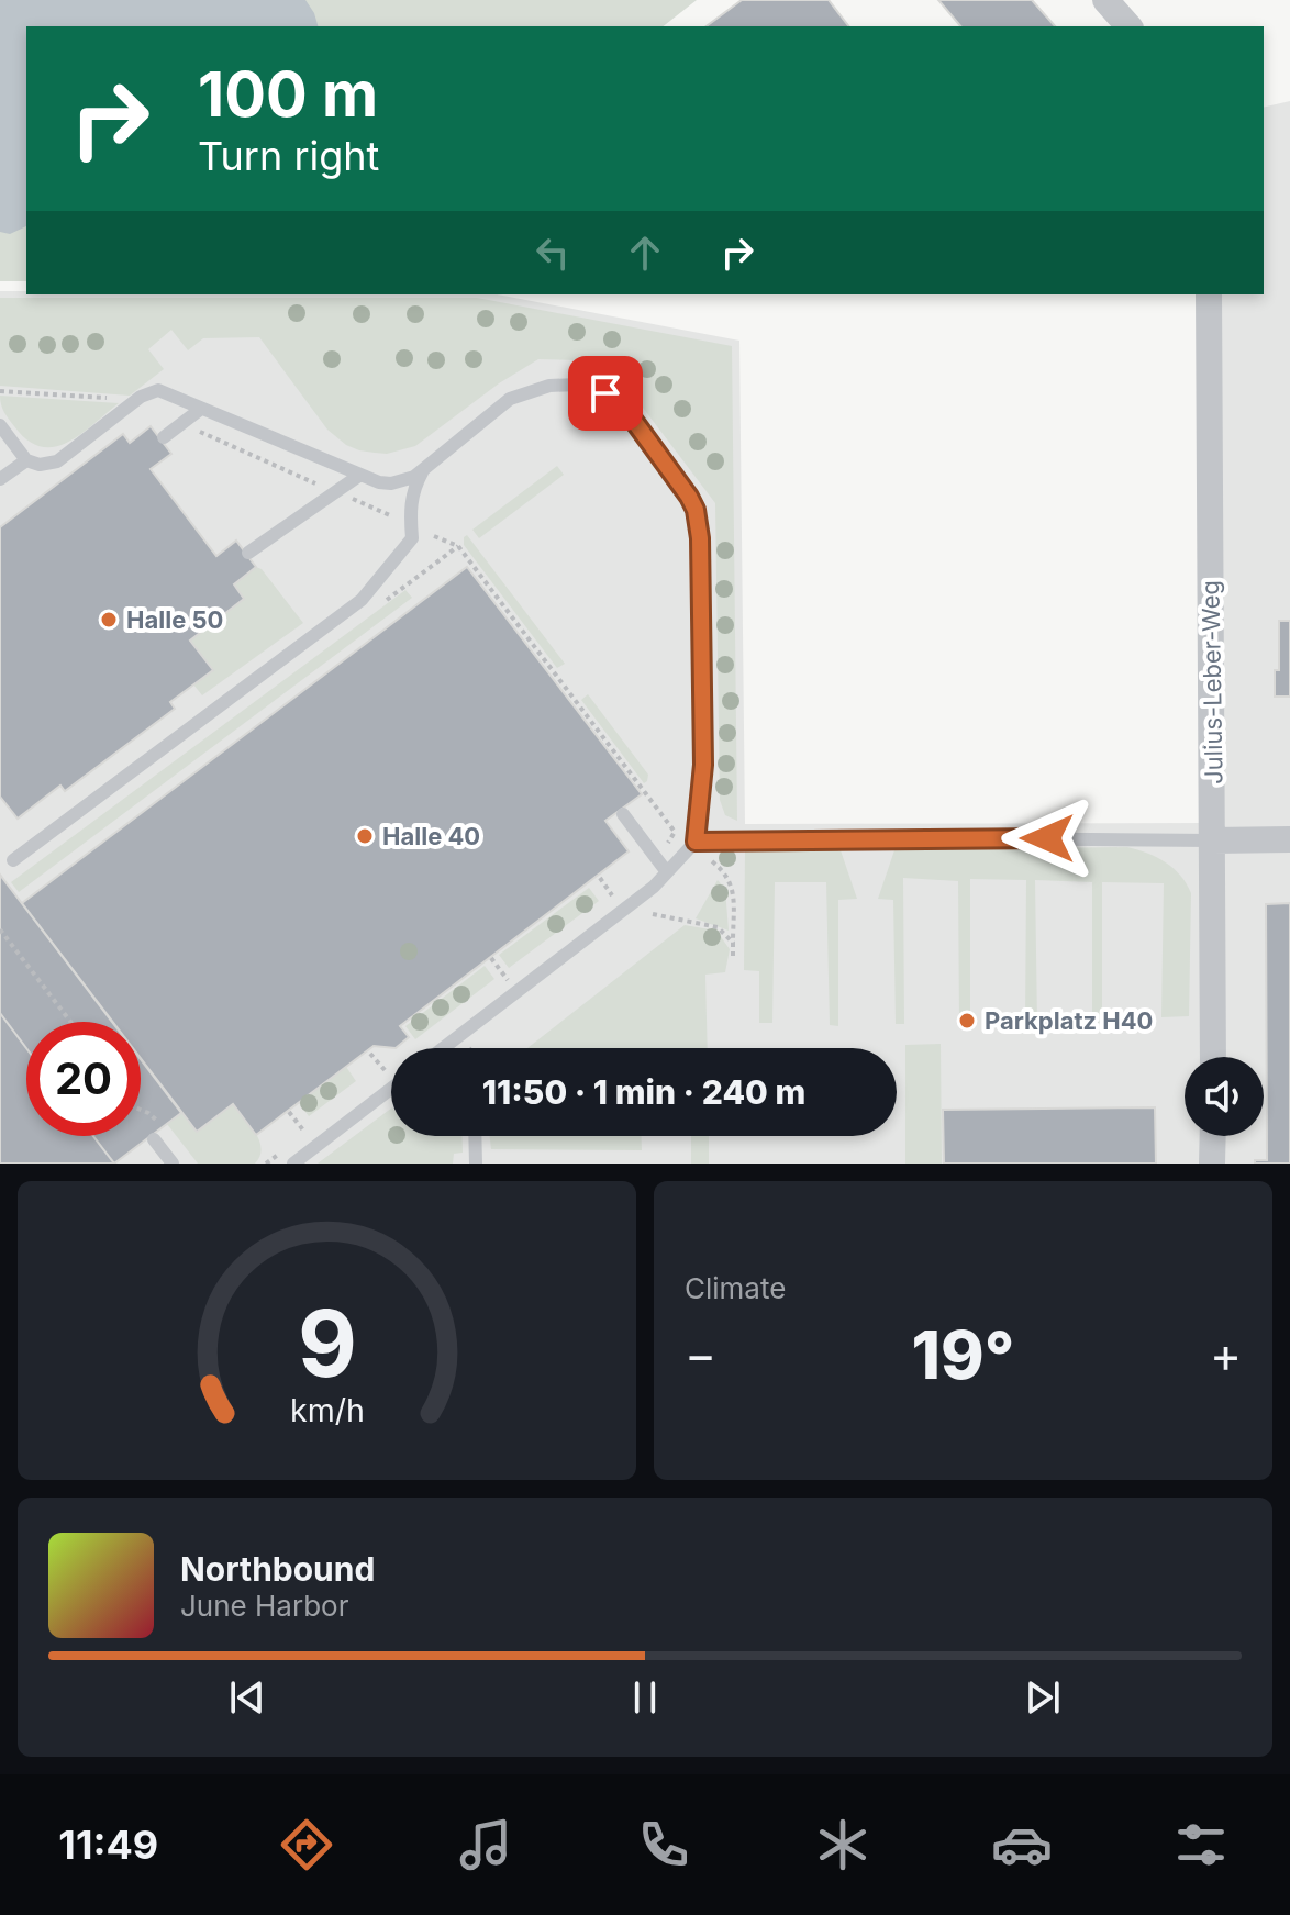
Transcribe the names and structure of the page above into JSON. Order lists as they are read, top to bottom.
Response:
{
  "streets": {
    "street": ["Julius-Leber-Weg"]
  },
  "places": ["Halle 50", "Halle 40", "Parkplatz H40"],
  "page": {
    "turn": ["100 m", "Turn right"],
    "limit": "20",
    "trip": "11:50 · 1 min · 240 m",
    "tile": "Climate",
    "heat": ["−", "19°", "+"],
    "song": ["Northbound", "June Harbor"],
    "tabs": "11:49",
    "gauge": ["9", "km/h"]
  }
}
